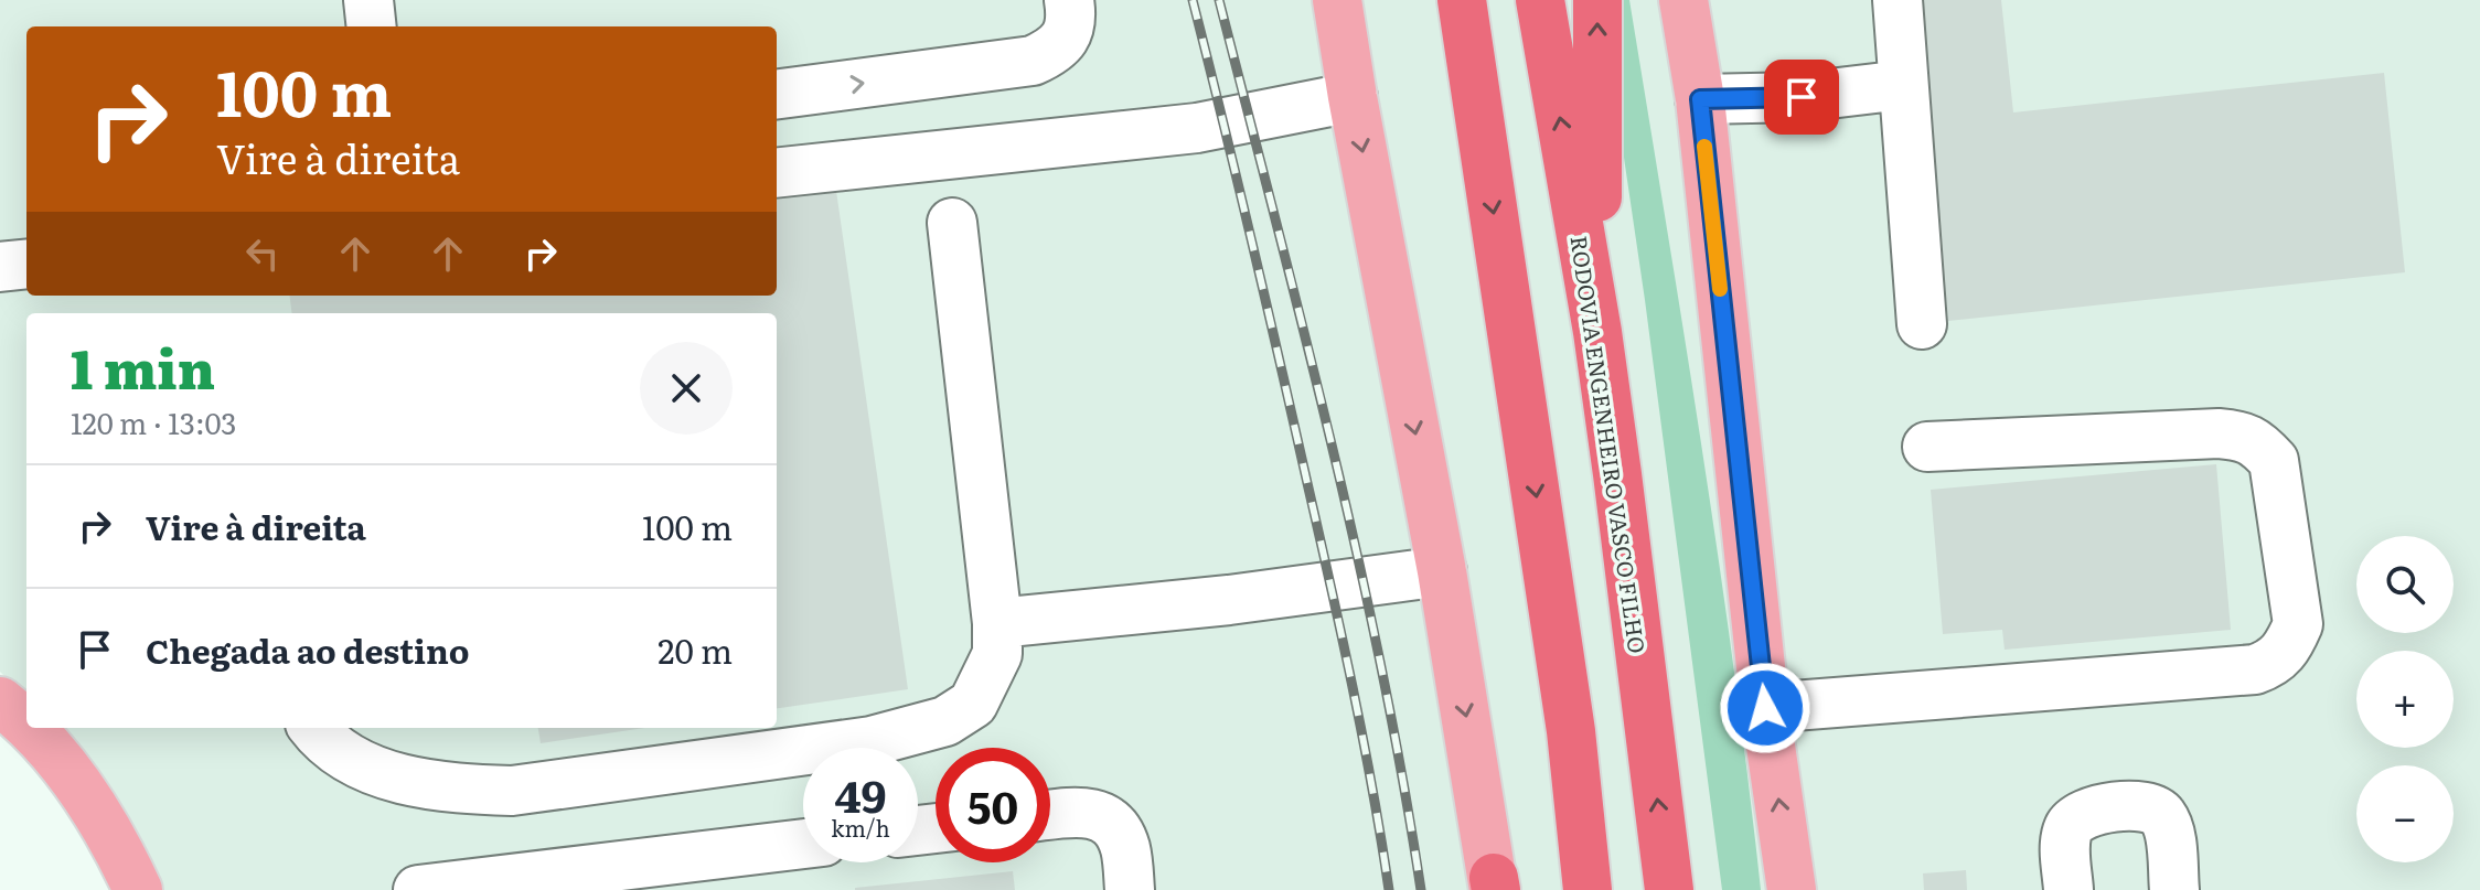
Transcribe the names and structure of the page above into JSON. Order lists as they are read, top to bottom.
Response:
{
  "streets": {
    "highway": ["RODOVIA ENGENHEIRO VASCO FILHO"]
  },
  "page": {
    "turn": ["100 m", "Vire à direita"],
    "heading": ["1 min", "120 m · 13:03"],
    "list": [
      {
        "name": "Vire à direita",
        "value": "100 m"
      },
      {
        "name": "Chegada ao destino",
        "value": "20 m"
      }
    ],
    "map_buttons": ["+", "−"],
    "speed": "49 km/h",
    "limit": "50"
  }
}
